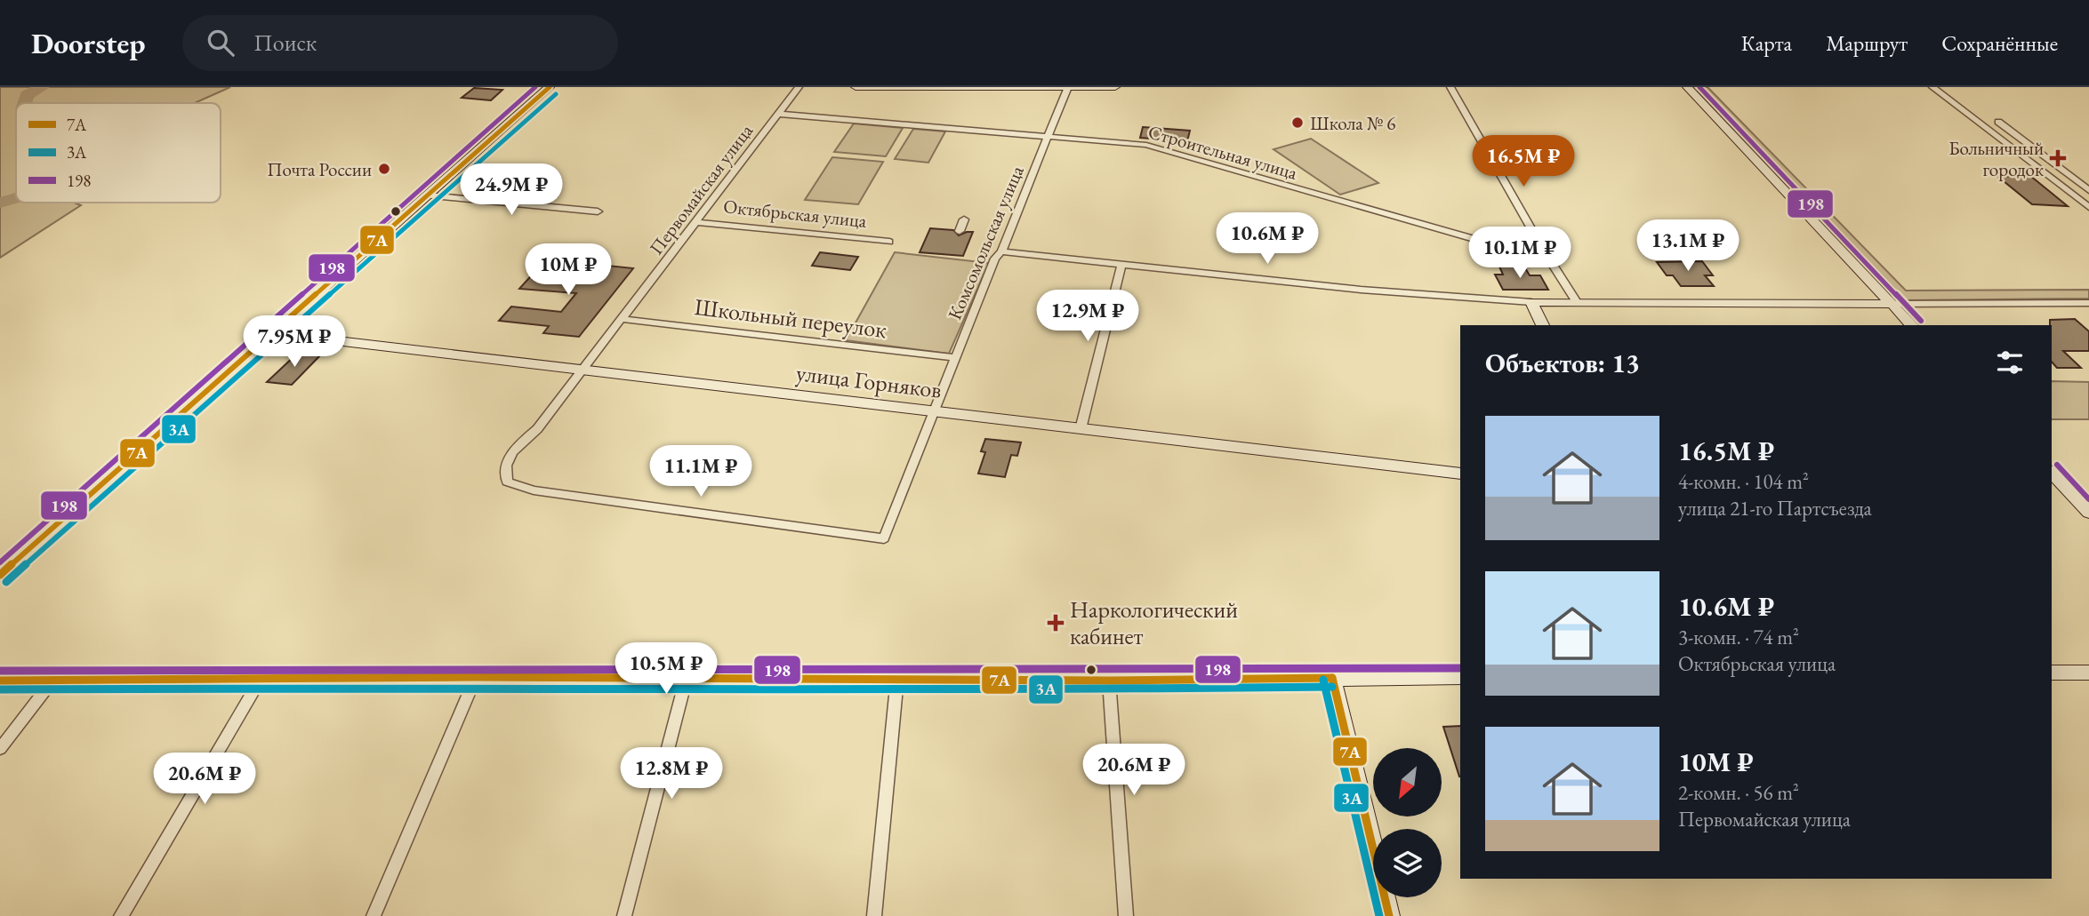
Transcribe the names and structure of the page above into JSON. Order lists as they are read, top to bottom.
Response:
{
  "streets": {
    "main road": ["улица Горняков"],
    "street": [
      "Строительная улица",
      "Первомайская улица",
      "Октябрьская улица",
      "Комсомольская улица",
      "Школьный переулок"
    ]
  },
  "crossings": [
    ["Строительная улица", "Первомайская улица"],
    ["Строительная улица", "Комсомольская улица"],
    ["Первомайская улица", "Октябрьская улица"],
    ["Первомайская улица", "Комсомольская улица"],
    ["Первомайская улица", "Школьный переулок"],
    ["Первомайская улица", "улица Горняков"],
    ["Комсомольская улица", "Школьный переулок"],
    ["Комсомольская улица", "улица Горняков"]
  ],
  "places": {
    "other": ["Школа № 6", "Почта России"],
    "health": ["Больничный городок", "Наркологический кабинет"]
  },
  "lines": ["transit line 7А", "transit line 198", "transit line 3А"],
  "legend": ["7А", "3А", "198"],
  "north": "bottom left",
  "page": {
    "header": "Doorstep",
    "search": "Поиск",
    "nav": ["Карта", "Маршрут", "Сохранённые"],
    "price": [
      "16.5M ₽",
      "24.9M ₽",
      "10.6M ₽",
      "13.1M ₽",
      "10.1M ₽",
      "10M ₽",
      "12.9M ₽",
      "7.95M ₽",
      "11.1M ₽",
      "10.5M ₽",
      "20.6M ₽",
      "12.8M ₽",
      "20.6M ₽"
    ],
    "heading": "Объектов: 13",
    "list": [
      {
        "name": "16.5M ₽",
        "note": "4-комн. · 104 m² · улица 21-го Партсъезда"
      },
      {
        "name": "10.6M ₽",
        "note": "3-комн. · 74 m² · Октябрьская улица"
      },
      {
        "name": "10M ₽",
        "note": "2-комн. · 56 m² · Первомайская улица"
      }
    ]
  }
}
